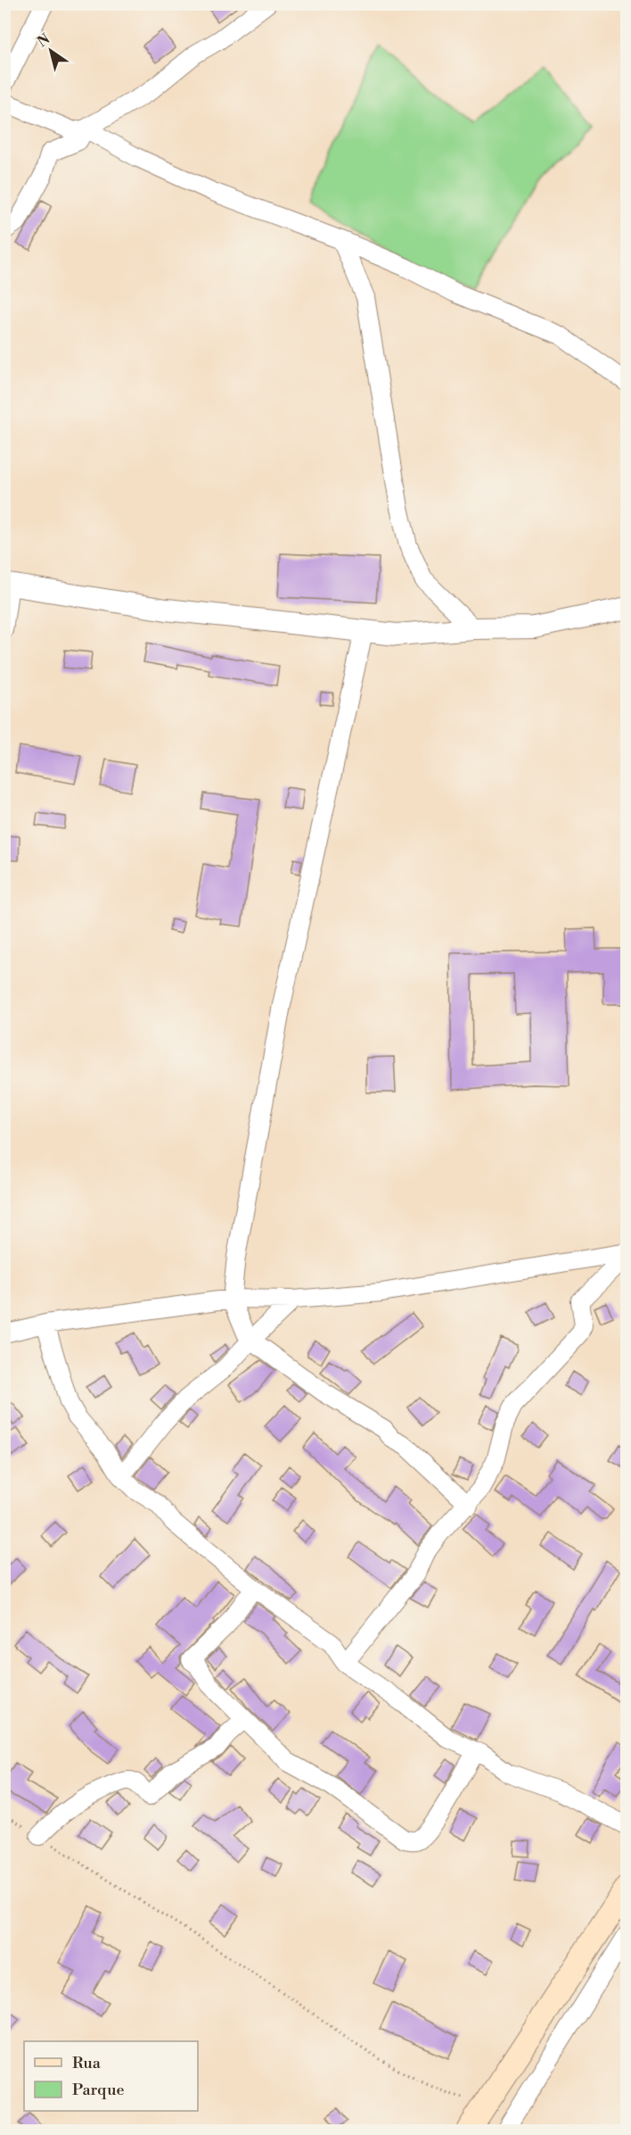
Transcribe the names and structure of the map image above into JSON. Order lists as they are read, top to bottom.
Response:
{
  "legend": ["Rua", "Parque"],
  "north": "top left"
}
